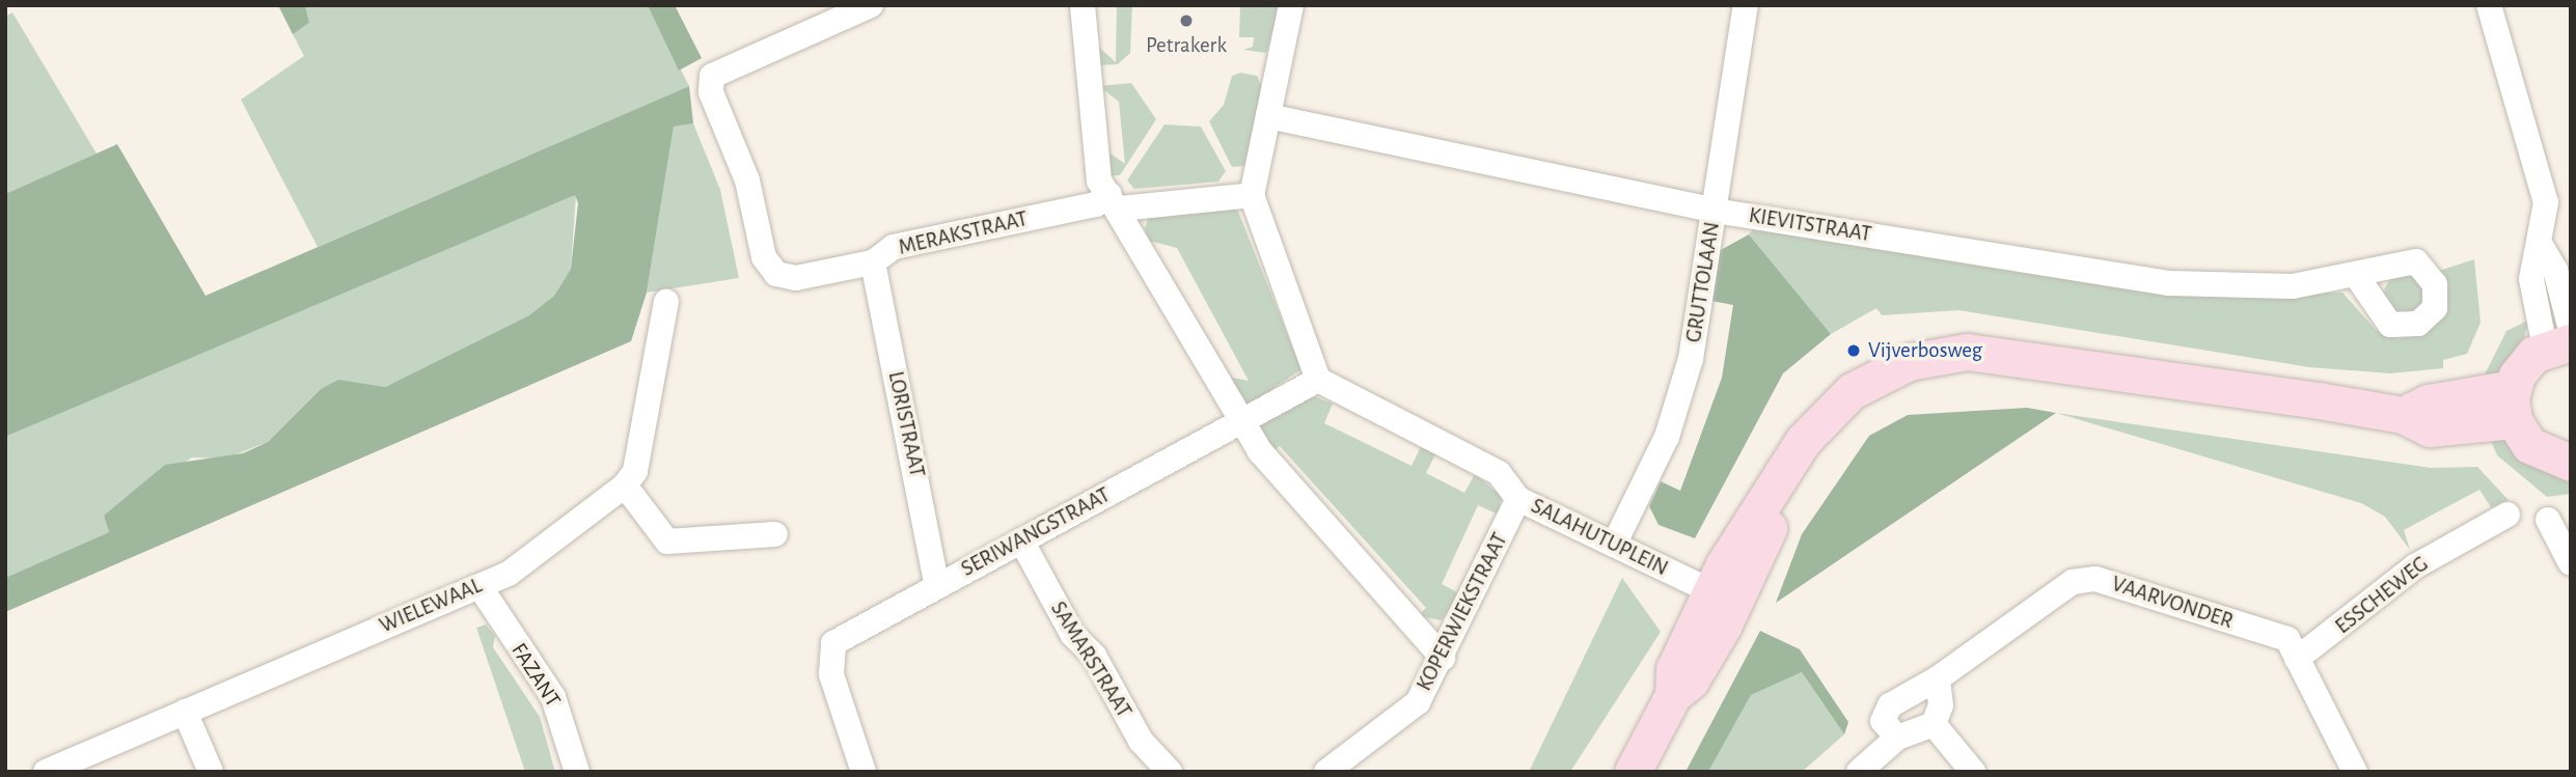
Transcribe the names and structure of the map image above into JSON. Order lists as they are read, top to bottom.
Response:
{
  "streets": {
    "street": [
      "KIEVITSTRAAT",
      "MERAKSTRAAT",
      "GRUTTOLAAN",
      "LORISTRAAT",
      "SERIWANGSTRAAT",
      "SALAHUTUPLEIN",
      "ESSCHEWEG",
      "VAARVONDER",
      "WIELEWAAL",
      "KOPERWIEKSTRAAT",
      "SAMARSTRAAT",
      "FAZANT"
    ]
  },
  "crossings": [
    ["KIEVITSTRAAT", "GRUTTOLAAN"],
    ["MERAKSTRAAT", "LORISTRAAT"],
    ["GRUTTOLAAN", "SALAHUTUPLEIN"],
    ["LORISTRAAT", "SERIWANGSTRAAT"],
    ["SERIWANGSTRAAT", "SAMARSTRAAT"],
    ["SALAHUTUPLEIN", "KOPERWIEKSTRAAT"],
    ["ESSCHEWEG", "VAARVONDER"],
    ["WIELEWAAL", "FAZANT"]
  ],
  "places": ["Petrakerk", "Vijverbosweg"]
}
